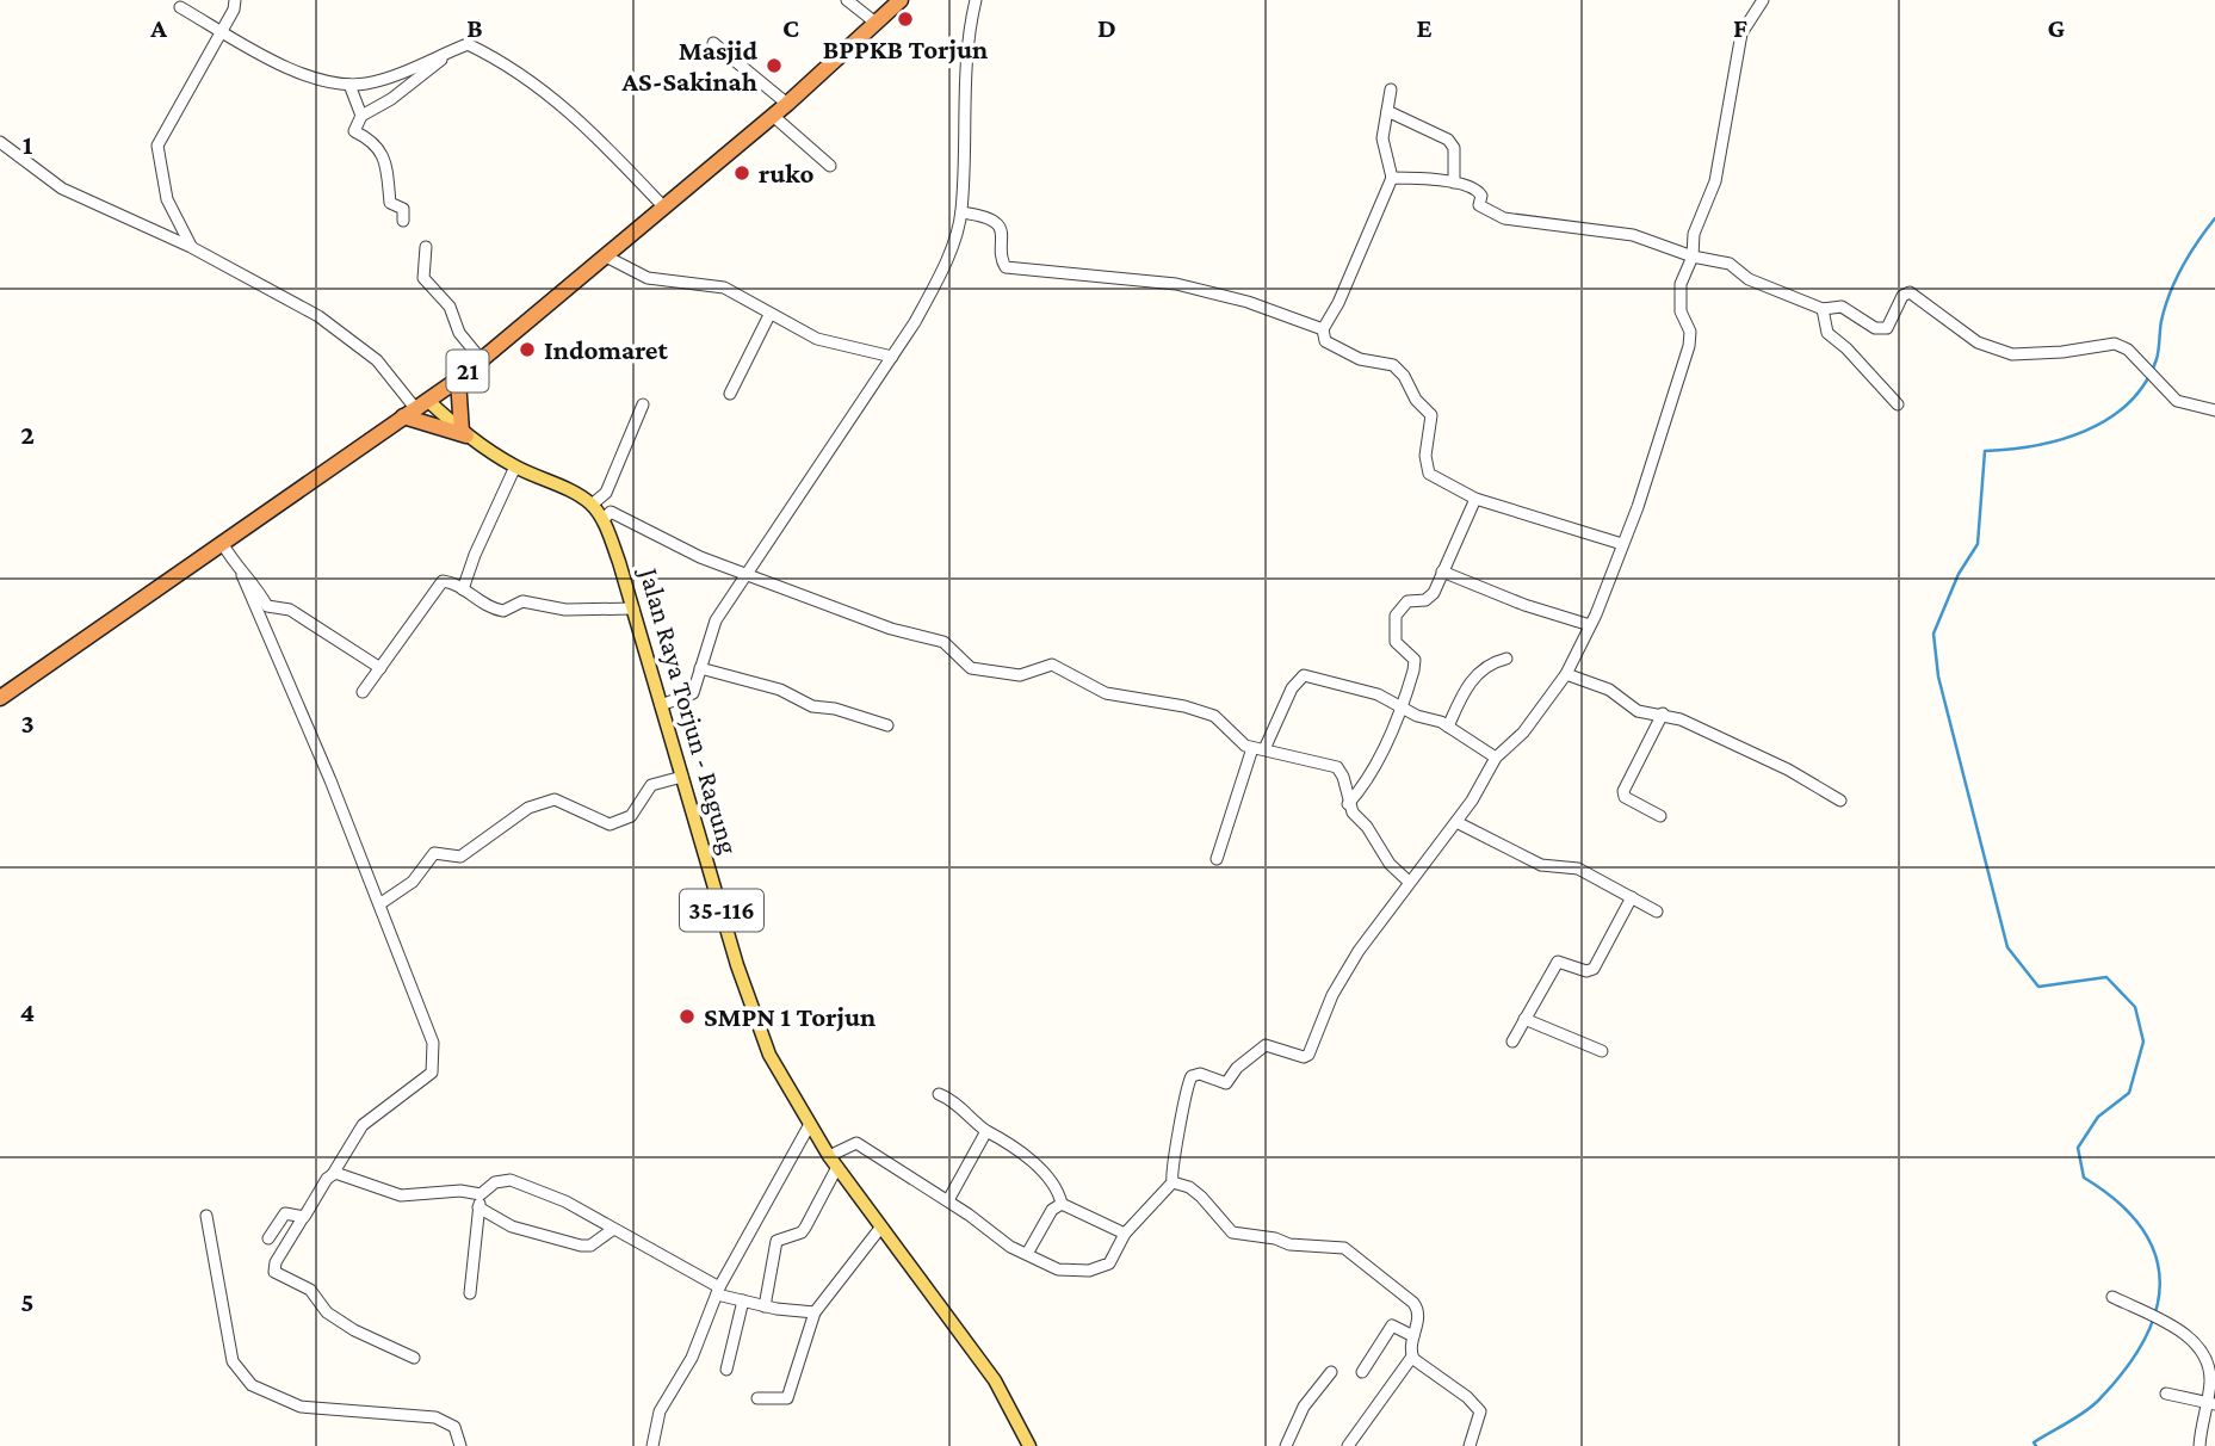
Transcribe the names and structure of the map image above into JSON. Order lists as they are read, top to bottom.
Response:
{
  "streets": {
    "highway": ["21"],
    "main road": ["Jalan Raya Torjun - Ragung", "35-116"]
  },
  "crossings": [
    ["21", "Jalan Raya Torjun - Ragung"]
  ],
  "places": [
    "BPPKB Torjun",
    "Masjid AS-Sakinah",
    "ruko",
    "Indomaret",
    "SMPN 1 Torjun"
  ],
  "grid": {
    "columns": [
      "A",
      "B",
      "C",
      "D",
      "E",
      "F",
      "G"
    ],
    "rows": [
      "1",
      "2",
      "3",
      "4",
      "5"
    ]
  }
}
